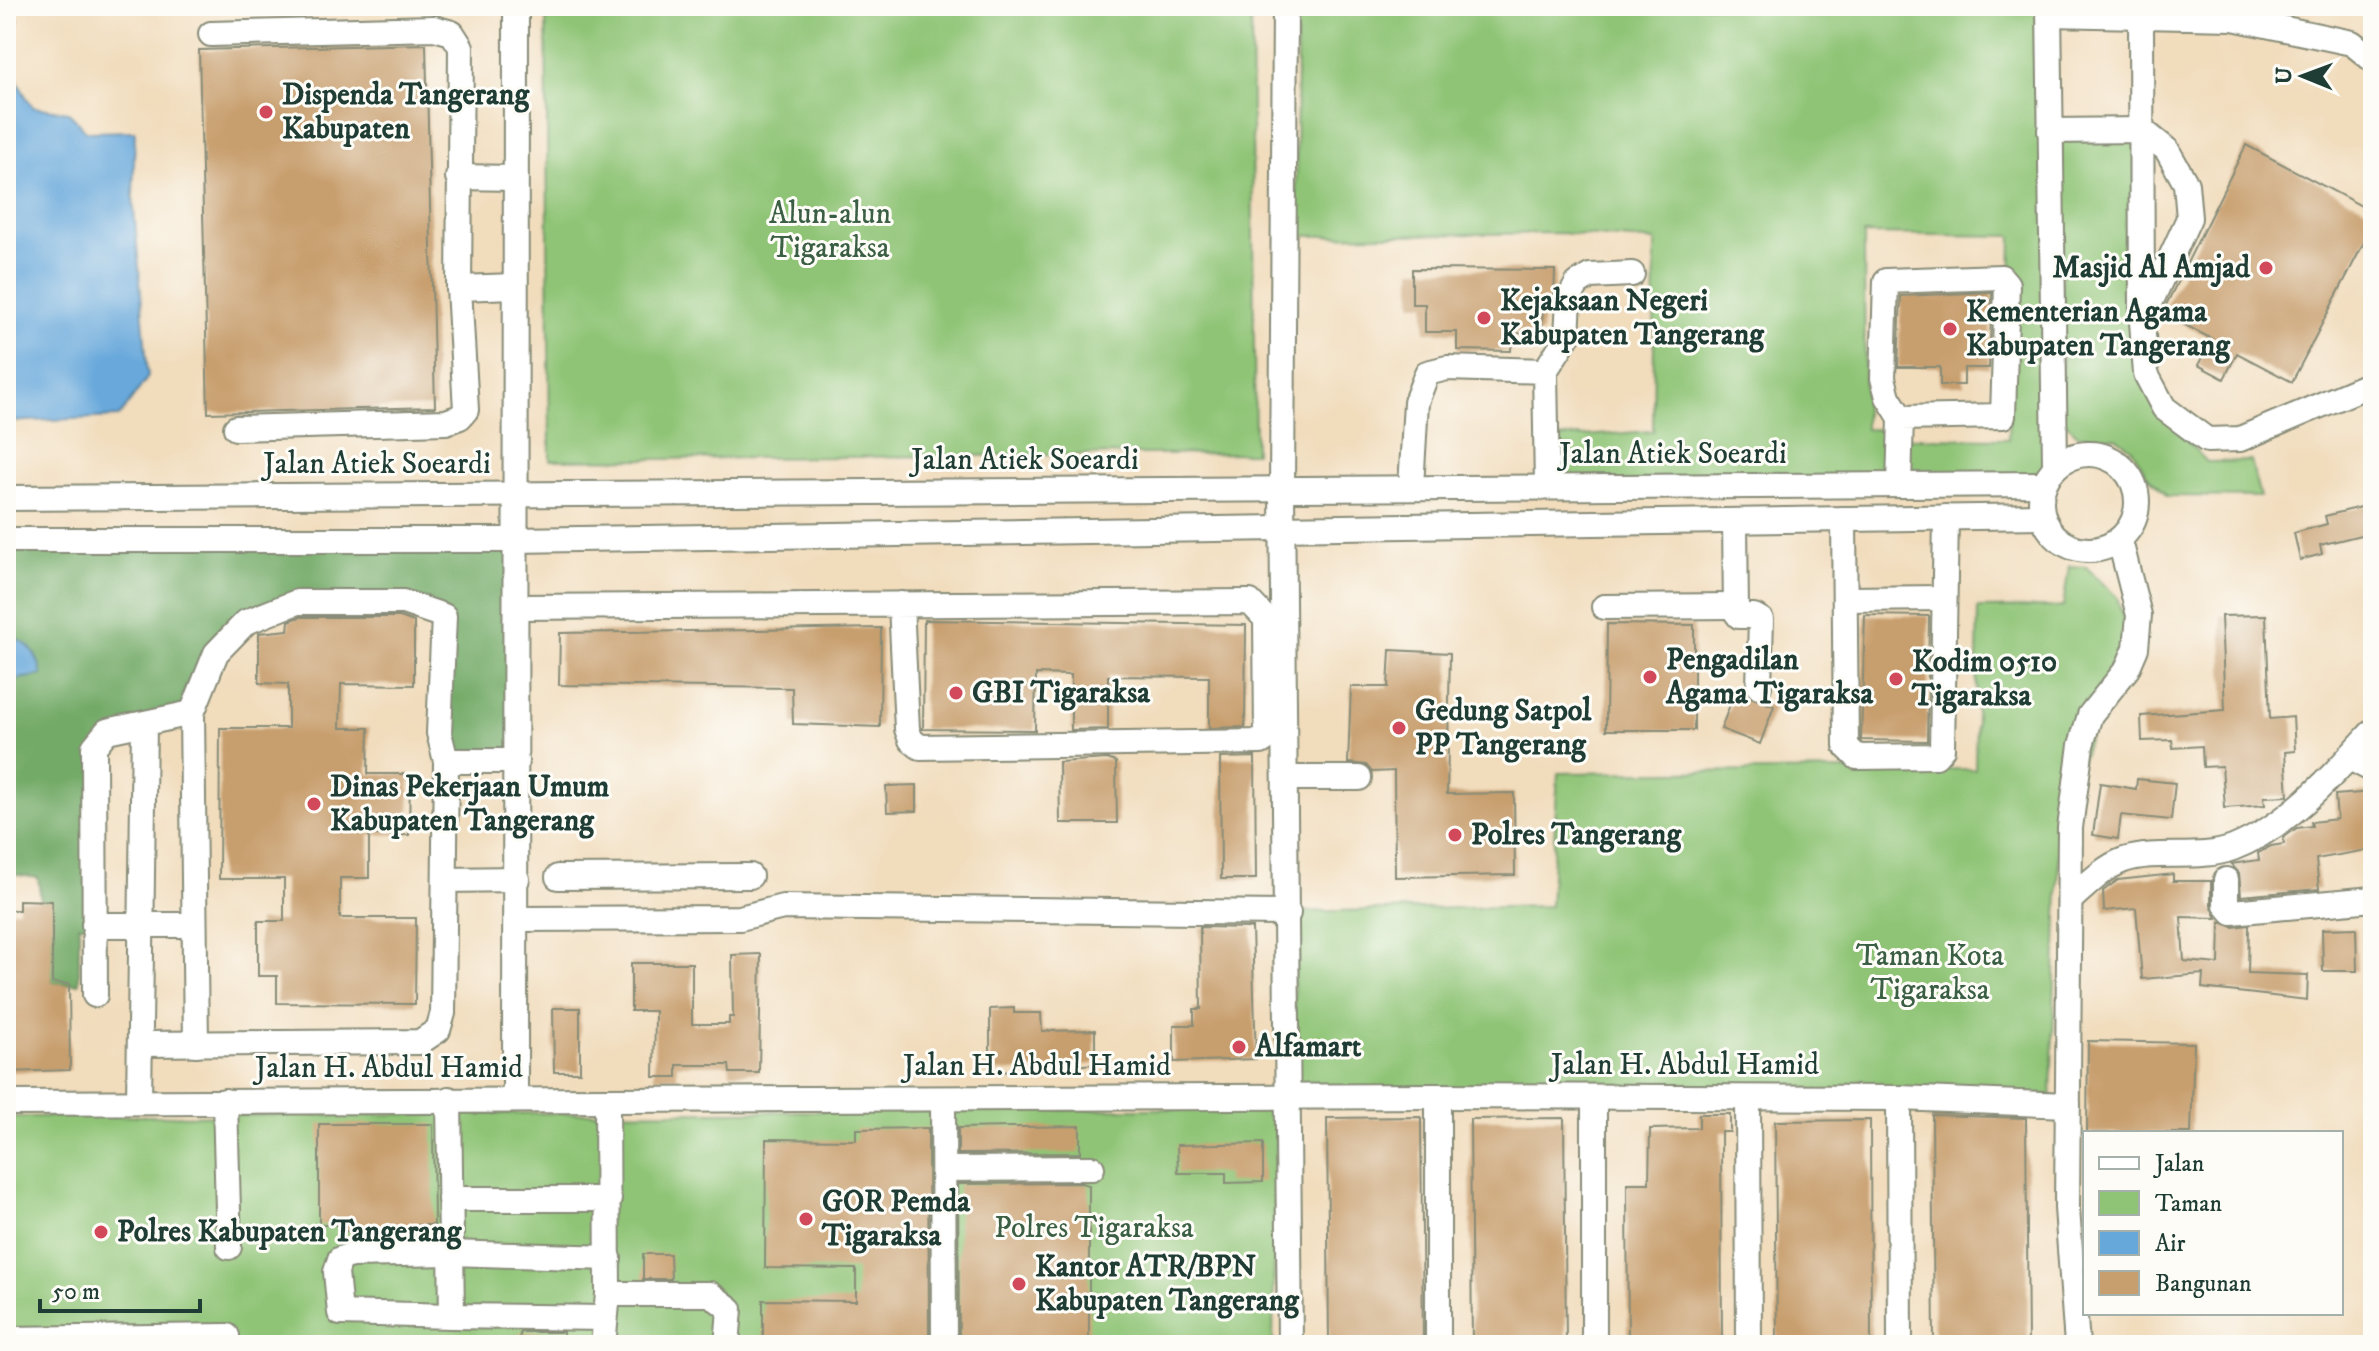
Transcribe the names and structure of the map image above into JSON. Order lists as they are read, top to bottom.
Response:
{
  "streets": {
    "street": ["Jalan Atiek Soeardi", "Jalan H. Abdul Hamid"]
  },
  "parks": ["Alun-alun Tigaraksa", "Taman Kota Tigaraksa", "Polres Tigaraksa"],
  "places": [
    "Dispenda Tangerang Kabupaten",
    "Masjid Al Amjad",
    "Kejaksaan Negeri Kabupaten Tangerang",
    "Kementerian Agama Kabupaten Tangerang",
    "Pengadilan Agama Tigaraksa",
    "Kodim 0510 Tigaraksa",
    "GBI Tigaraksa",
    "Gedung Satpol PP Tangerang",
    "Dinas Pekerjaan Umum Kabupaten Tangerang",
    "Polres Tangerang",
    "Alfamart",
    "GOR Pemda Tigaraksa",
    "Polres Kabupaten Tangerang",
    "Kantor ATR/BPN Kabupaten Tangerang"
  ],
  "legend": [
    "Jalan",
    "Taman",
    "Air",
    "Bangunan"
  ],
  "scale_bar": "50 m",
  "north": "left"
}
